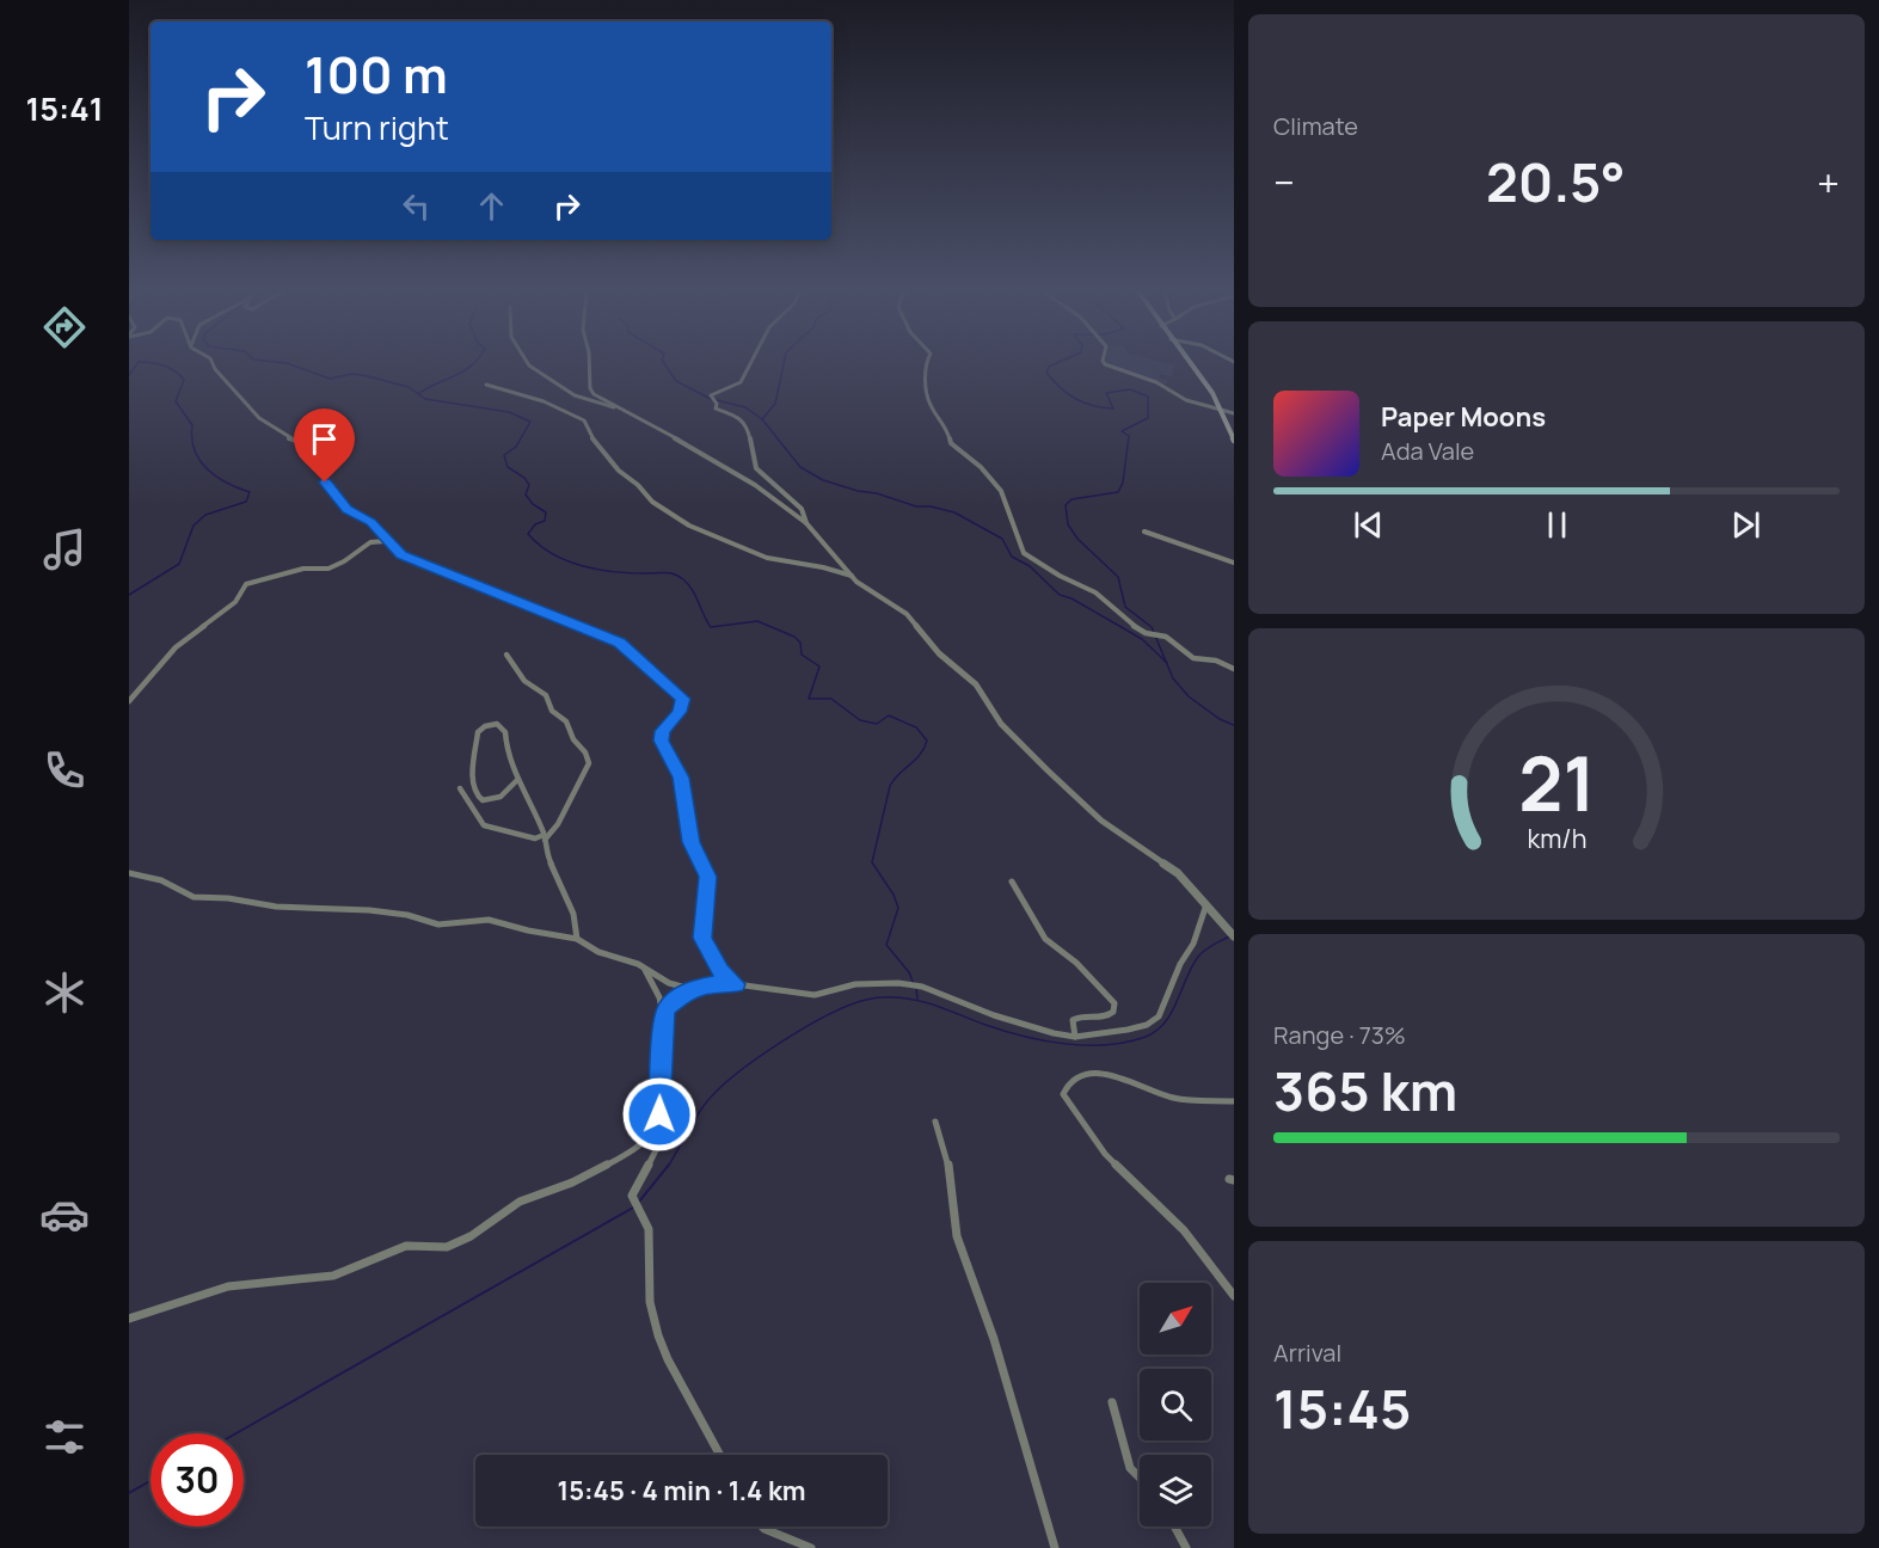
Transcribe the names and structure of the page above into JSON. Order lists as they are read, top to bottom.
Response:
{
  "north": "top right",
  "page": {
    "tabs": "15:41",
    "tile": [
      "Climate",
      ["Range · 73%", "365 km"],
      ["Arrival", "15:45"]
    ],
    "turn": ["100 m", "Turn right"],
    "heat": ["−", "20.5°", "+"],
    "song": ["Paper Moons", "Ada Vale"],
    "limit": "30",
    "trip": "15:45 · 4 min · 1.4 km",
    "gauge": ["21", "km/h"]
  }
}
